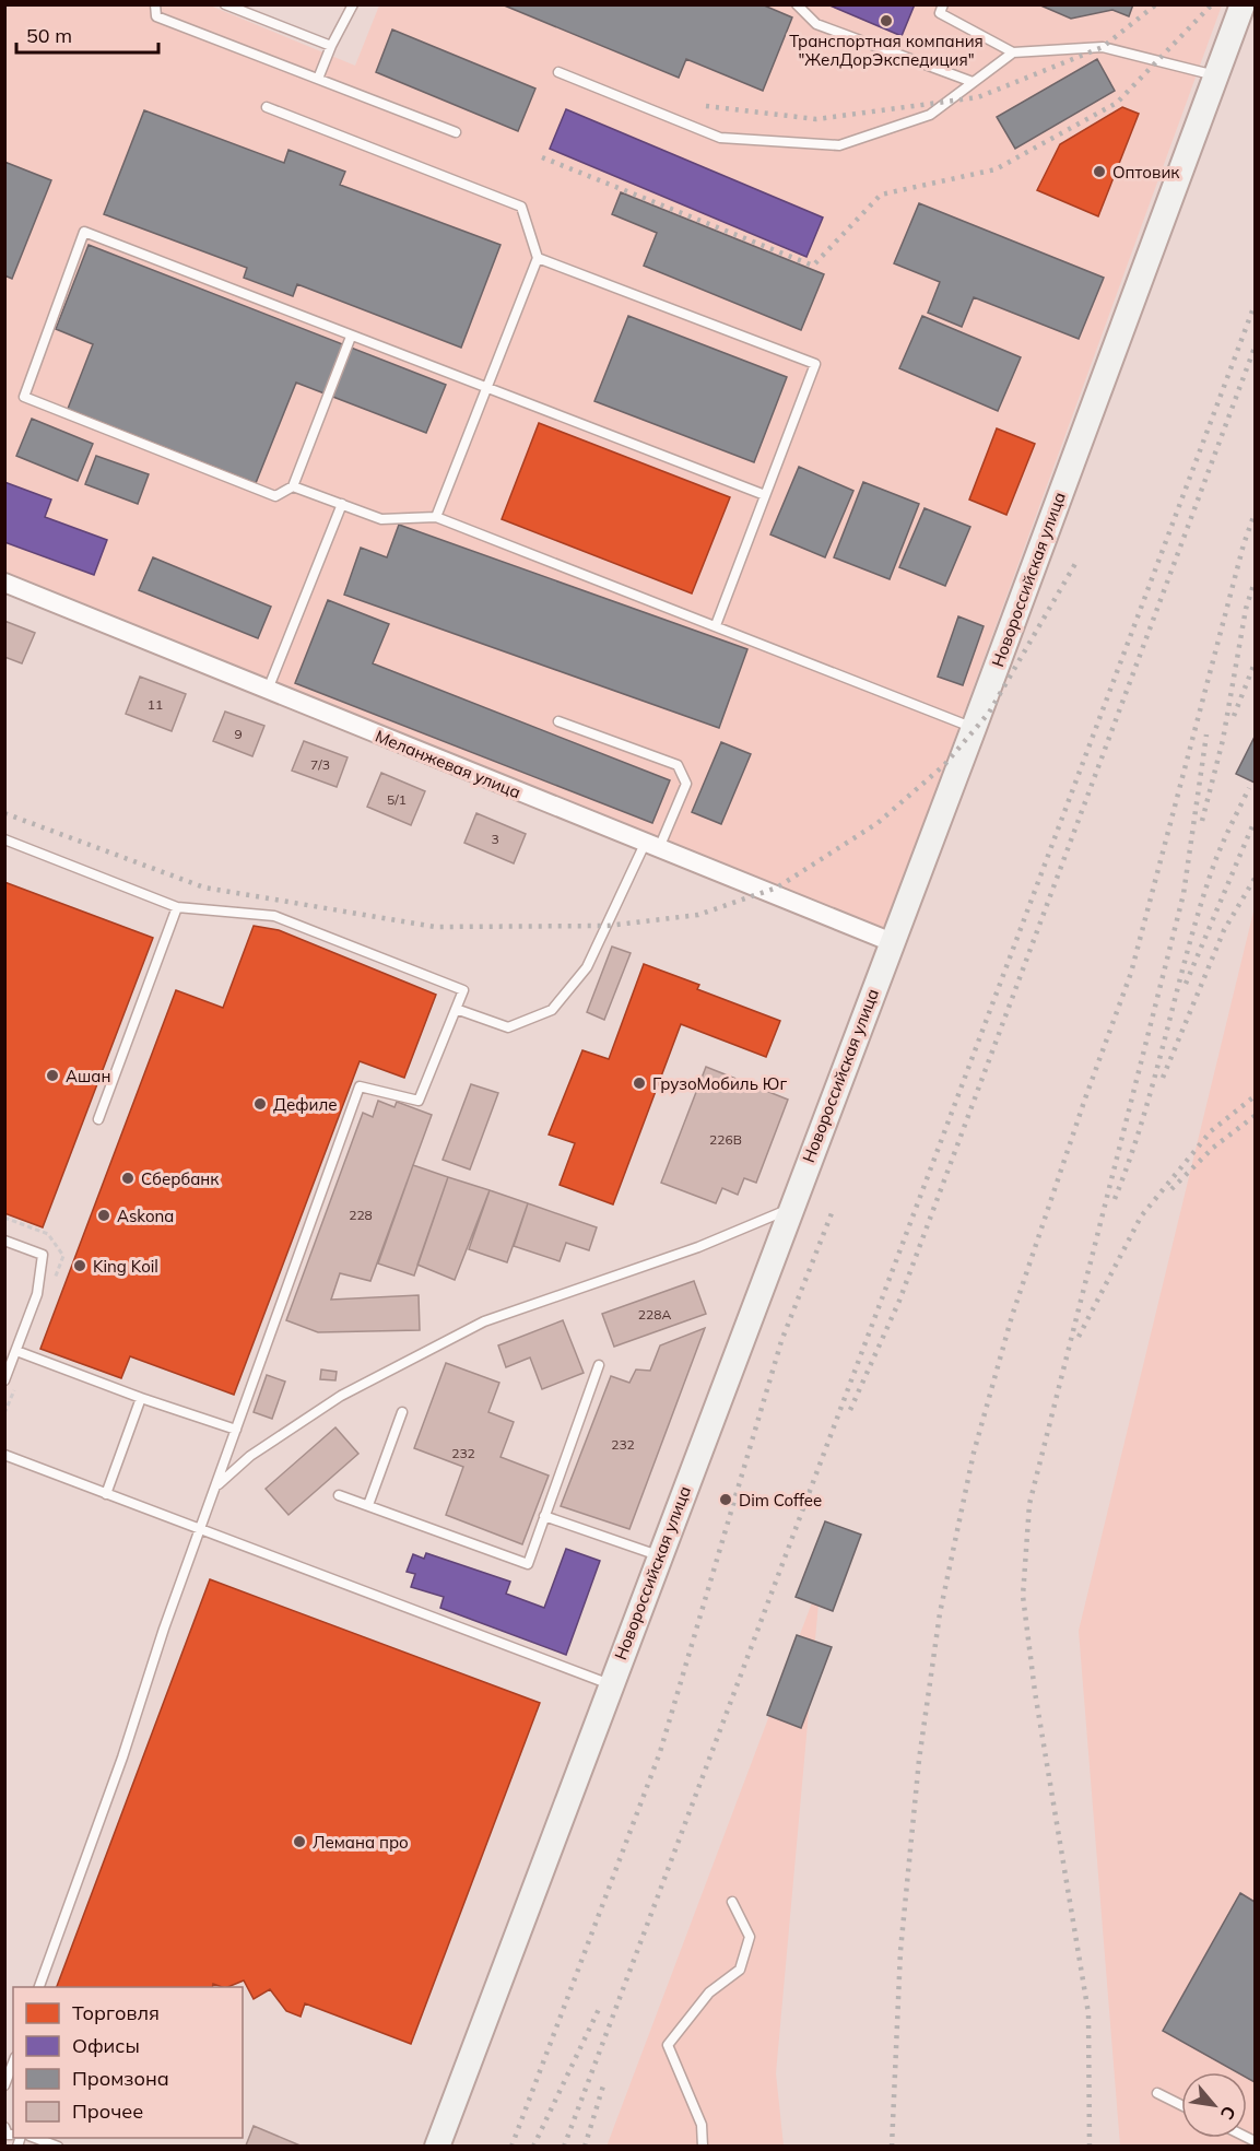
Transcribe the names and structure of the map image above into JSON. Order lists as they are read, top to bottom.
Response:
{
  "streets": {
    "main road": ["Новороссийская улица"],
    "street": ["Меланжевая улица"]
  },
  "crossings": [
    ["Новороссийская улица", "Меланжевая улица"]
  ],
  "places": [
    "Транспортная компания \"ЖелДорЭкспедиция\"",
    "Оптовик",
    "Ашан",
    "ГрузоМобиль Юг",
    "Дефиле",
    "Сбербанк",
    "Askona",
    "King Koil",
    "Dim Coffee",
    "Лемана про"
  ],
  "house_numbers": [
    "11",
    "9",
    "7/3",
    "5/1",
    "3",
    "226В",
    "228",
    "228А",
    "232",
    "232"
  ],
  "legend": [
    "Торговля",
    "Офисы",
    "Промзона",
    "Прочее"
  ],
  "scale_bar": "50 m",
  "north": "bottom right"
}
